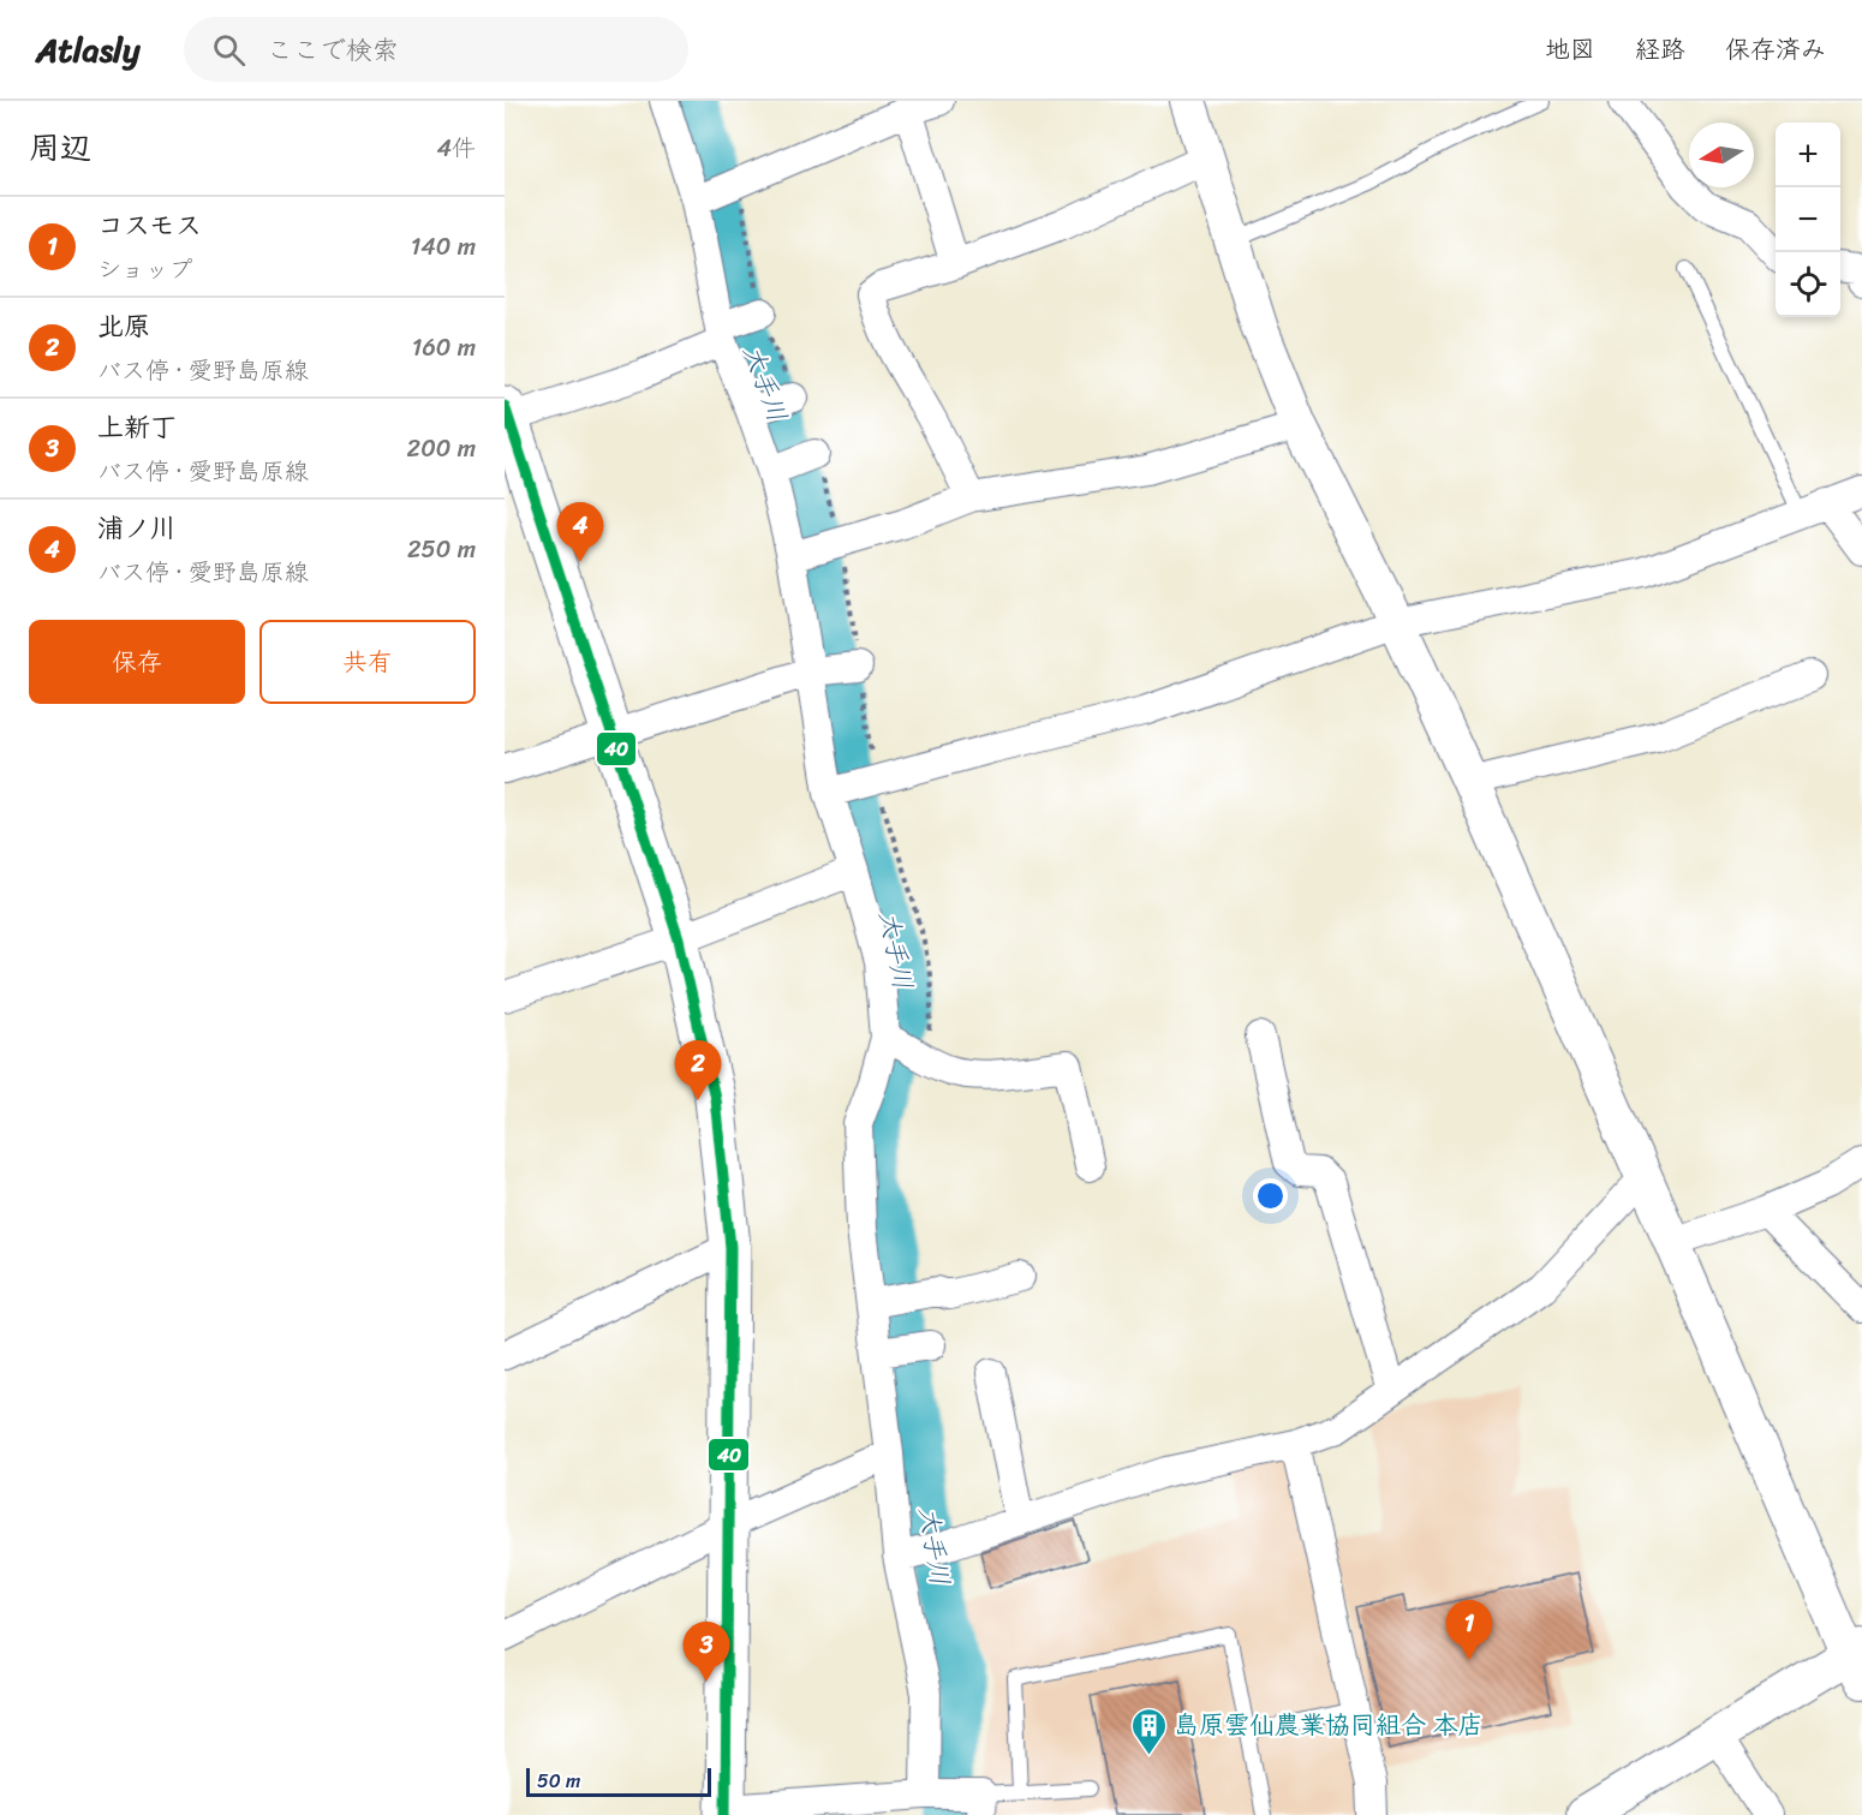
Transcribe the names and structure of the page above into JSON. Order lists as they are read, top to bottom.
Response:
{
  "water": ["大手川"],
  "places": {
    "building": ["島原雲仙農業協同組合 本店"]
  },
  "lines": ["transit line 40"],
  "scale_bar": "50 m",
  "north": "left",
  "page": {
    "header": "Atlasly",
    "search": "ここで検索",
    "nav": ["地図", "経路", "保存済み"],
    "heading": ["周辺", "4件"],
    "map_buttons": ["+", "−"],
    "list": [
      {
        "mark": "1",
        "name": "コスモス",
        "note": "ショップ",
        "value": "140 m"
      },
      {
        "mark": "2",
        "name": "北原",
        "note": "バス停 · 愛野島原線",
        "value": "160 m"
      },
      {
        "mark": "3",
        "name": "上新丁",
        "note": "バス停 · 愛野島原線",
        "value": "200 m"
      },
      {
        "mark": "4",
        "name": "浦ノ川",
        "note": "バス停 · 愛野島原線",
        "value": "250 m"
      }
    ],
    "pins": [
      "4",
      "2",
      "1",
      "3"
    ],
    "buttons": ["保存", "共有"],
    "scale": "50 m"
  }
}
